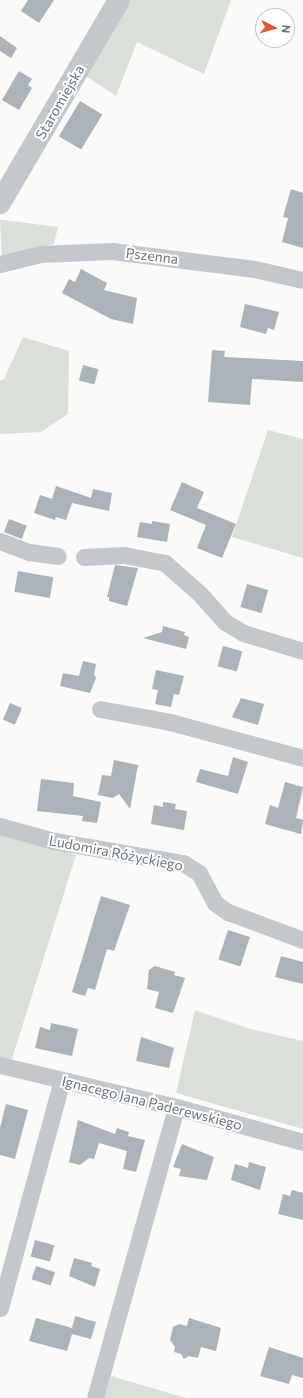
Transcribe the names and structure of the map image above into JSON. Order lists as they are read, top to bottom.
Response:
{
  "streets": {
    "street": [
      "Staromiejska",
      "Pszenna",
      "Ludomira Różyckiego",
      "Ignacego Jana Paderewskiego"
    ]
  },
  "north": "right"
}
